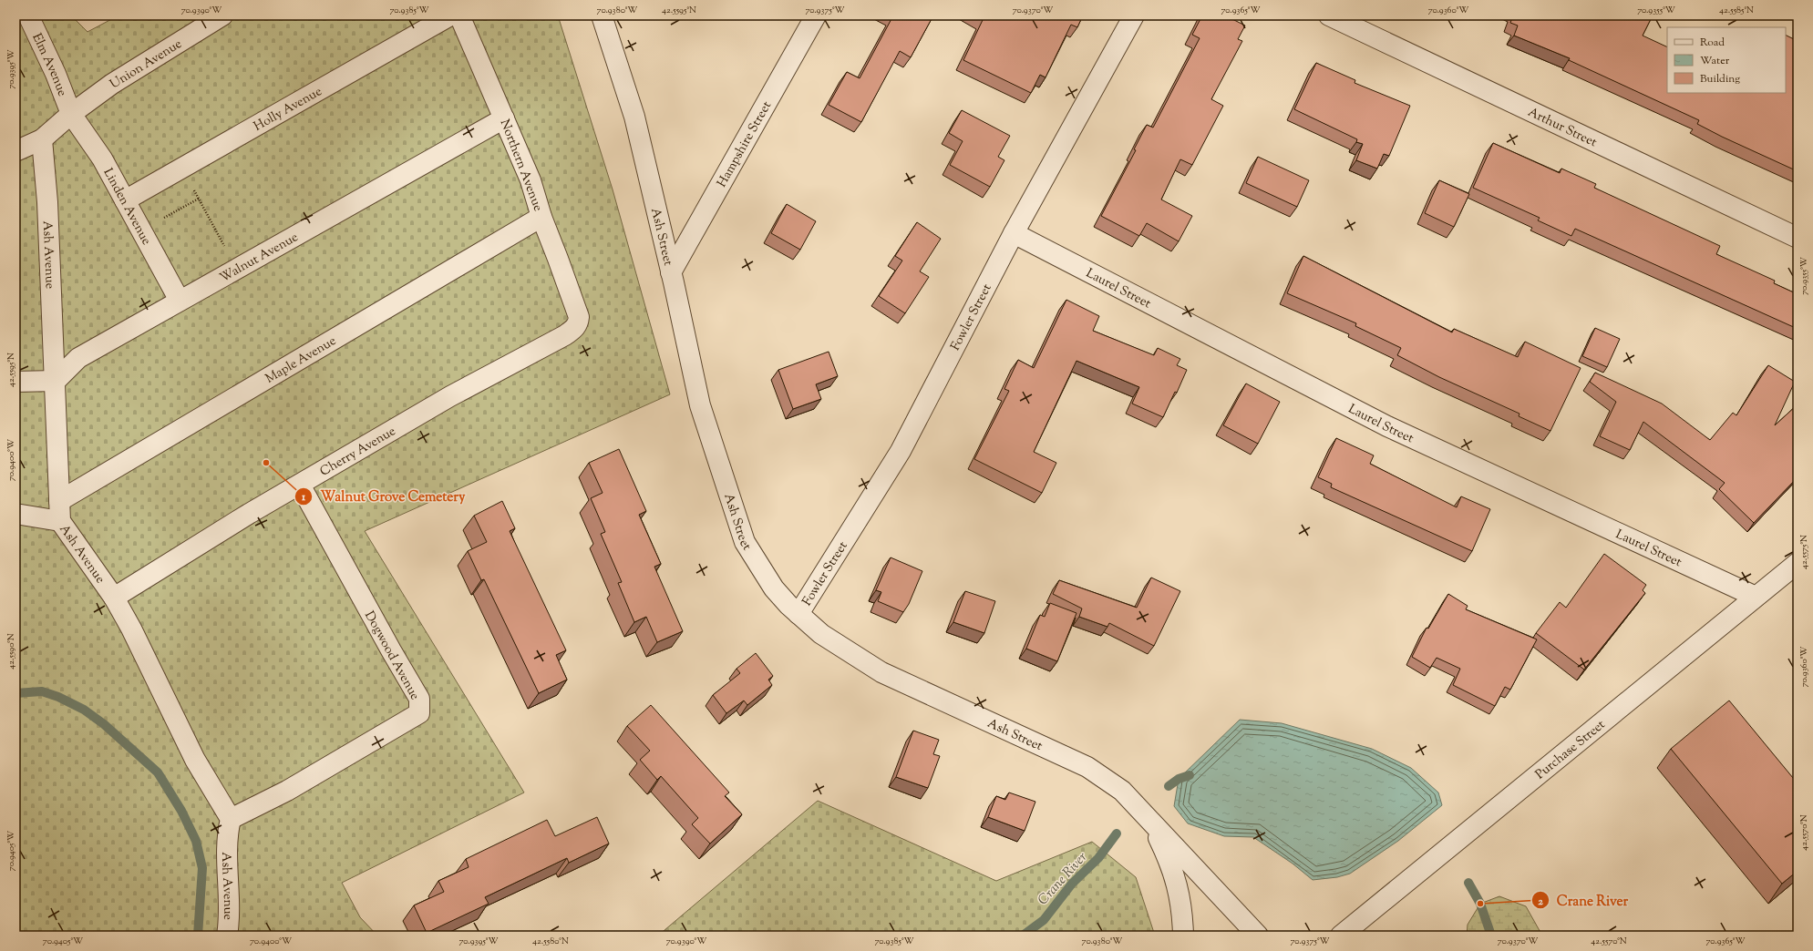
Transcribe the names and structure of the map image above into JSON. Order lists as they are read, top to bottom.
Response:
{
  "streets": {
    "street": [
      "Union Avenue",
      "Elm Avenue",
      "Holly Avenue",
      "Arthur Street",
      "Hampshire Street",
      "Northern Avenue",
      "Linden Avenue",
      "Ash Street",
      "Ash Avenue",
      "Walnut Avenue",
      "Laurel Street",
      "Fowler Street",
      "Maple Avenue",
      "Cherry Avenue",
      "Dogwood Avenue",
      "Purchase Street"
    ]
  },
  "crossings": [
    ["Union Avenue", "Elm Avenue"],
    ["Union Avenue", "Linden Avenue"],
    ["Union Avenue", "Ash Avenue"],
    ["Elm Avenue", "Linden Avenue"],
    ["Holly Avenue", "Linden Avenue"],
    ["Hampshire Street", "Ash Street"],
    ["Northern Avenue", "Walnut Avenue"],
    ["Northern Avenue", "Maple Avenue"],
    ["Northern Avenue", "Cherry Avenue"],
    ["Linden Avenue", "Walnut Avenue"],
    ["Ash Street", "Fowler Street"],
    ["Ash Avenue", "Walnut Avenue"],
    ["Ash Avenue", "Maple Avenue"],
    ["Ash Avenue", "Cherry Avenue"],
    ["Ash Avenue", "Dogwood Avenue"],
    ["Laurel Street", "Fowler Street"],
    ["Laurel Street", "Purchase Street"],
    ["Cherry Avenue", "Dogwood Avenue"]
  ],
  "water": ["Crane River"],
  "places": ["Walnut Grove Cemetery", "Crane River"],
  "legend": ["Road", "Water", "Building"],
  "coordinates": [
    "70.9390°W",
    "70.9385°W",
    "70.9380°W",
    "42.5595°N",
    "70.9375°W",
    "70.9370°W",
    "70.9365°W",
    "70.9360°W",
    "70.9355°W",
    "42.5585°N",
    "70.9395°W",
    "70.9400°W",
    "42.5575°N",
    "42.5590°N",
    "42.5570°N",
    "70.9405°W",
    "42.5580°N"
  ]
}
